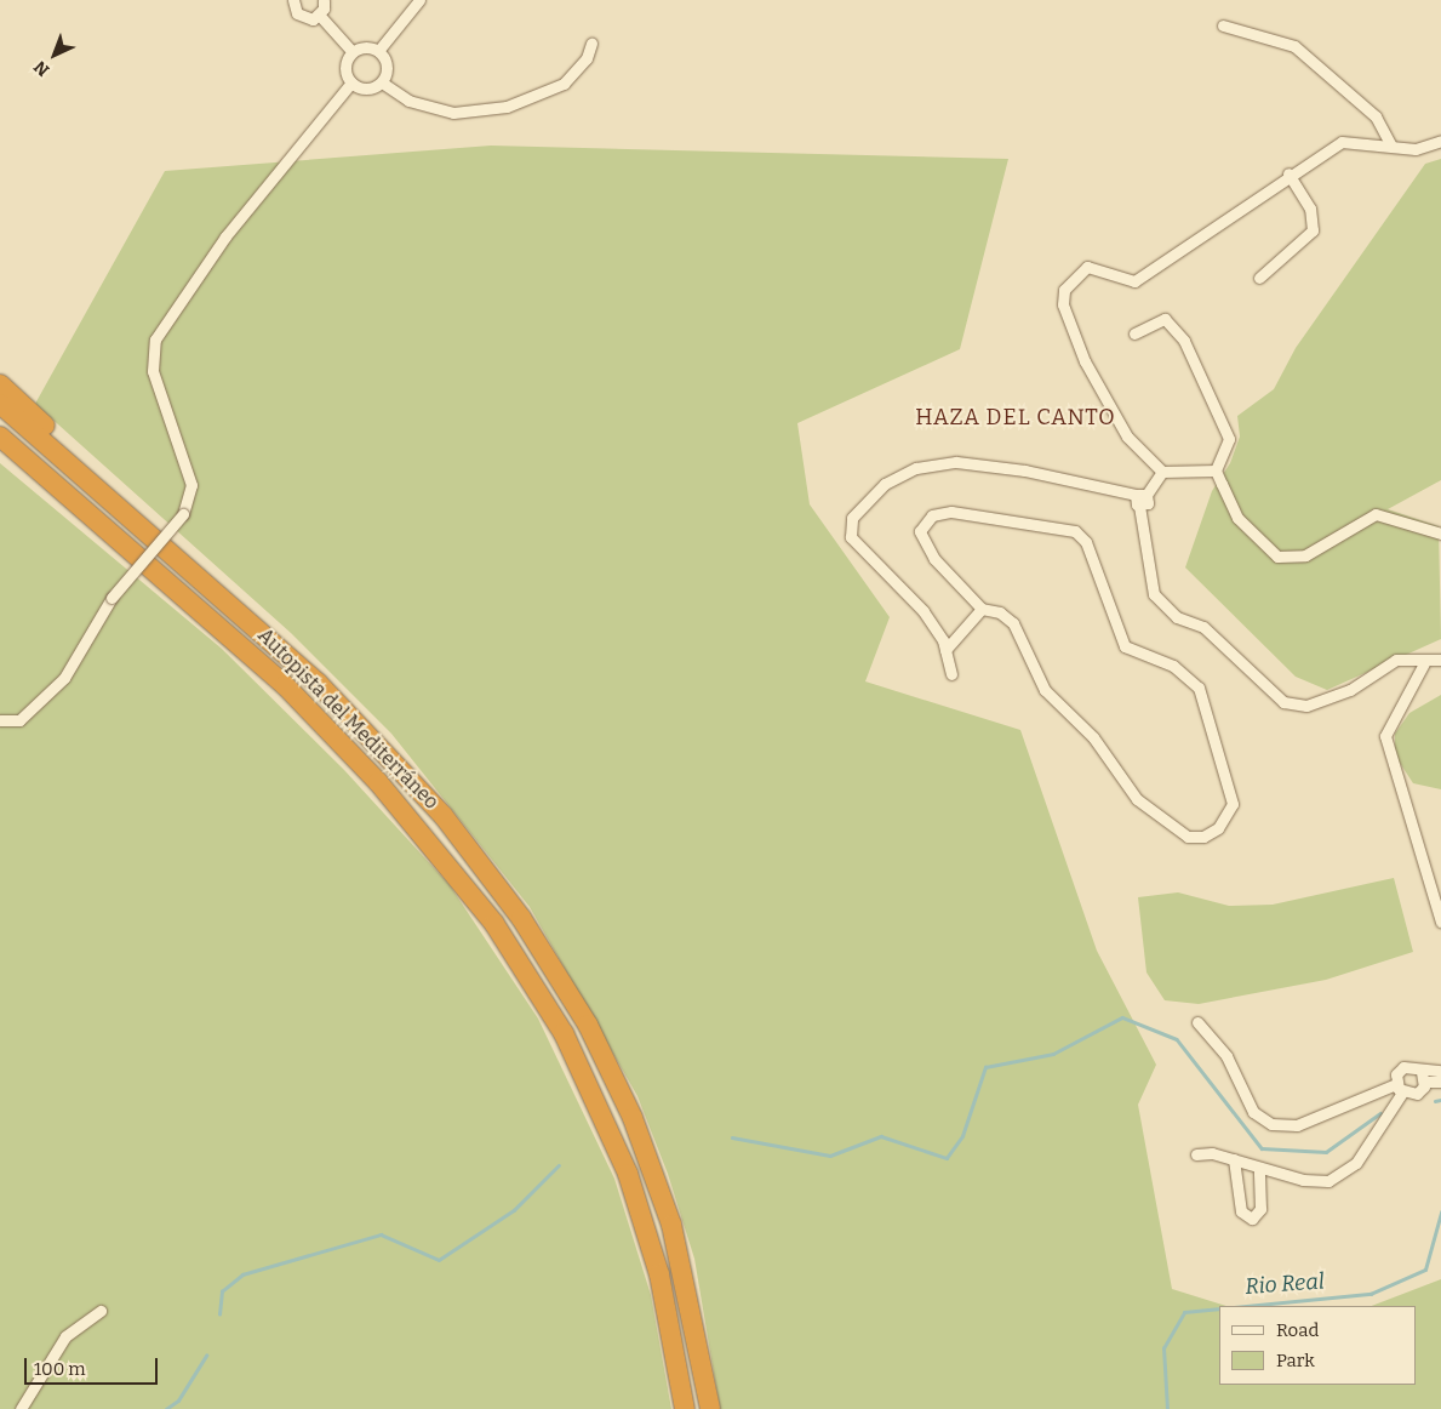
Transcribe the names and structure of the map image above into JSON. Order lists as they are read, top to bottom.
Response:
{
  "streets": {
    "highway": ["Autopista del Mediterráneo"]
  },
  "districts": ["HAZA DEL CANTO"],
  "water": ["Rio Real"],
  "legend": ["Road", "Park"],
  "scale_bar": "100 m",
  "north": "bottom left"
}
